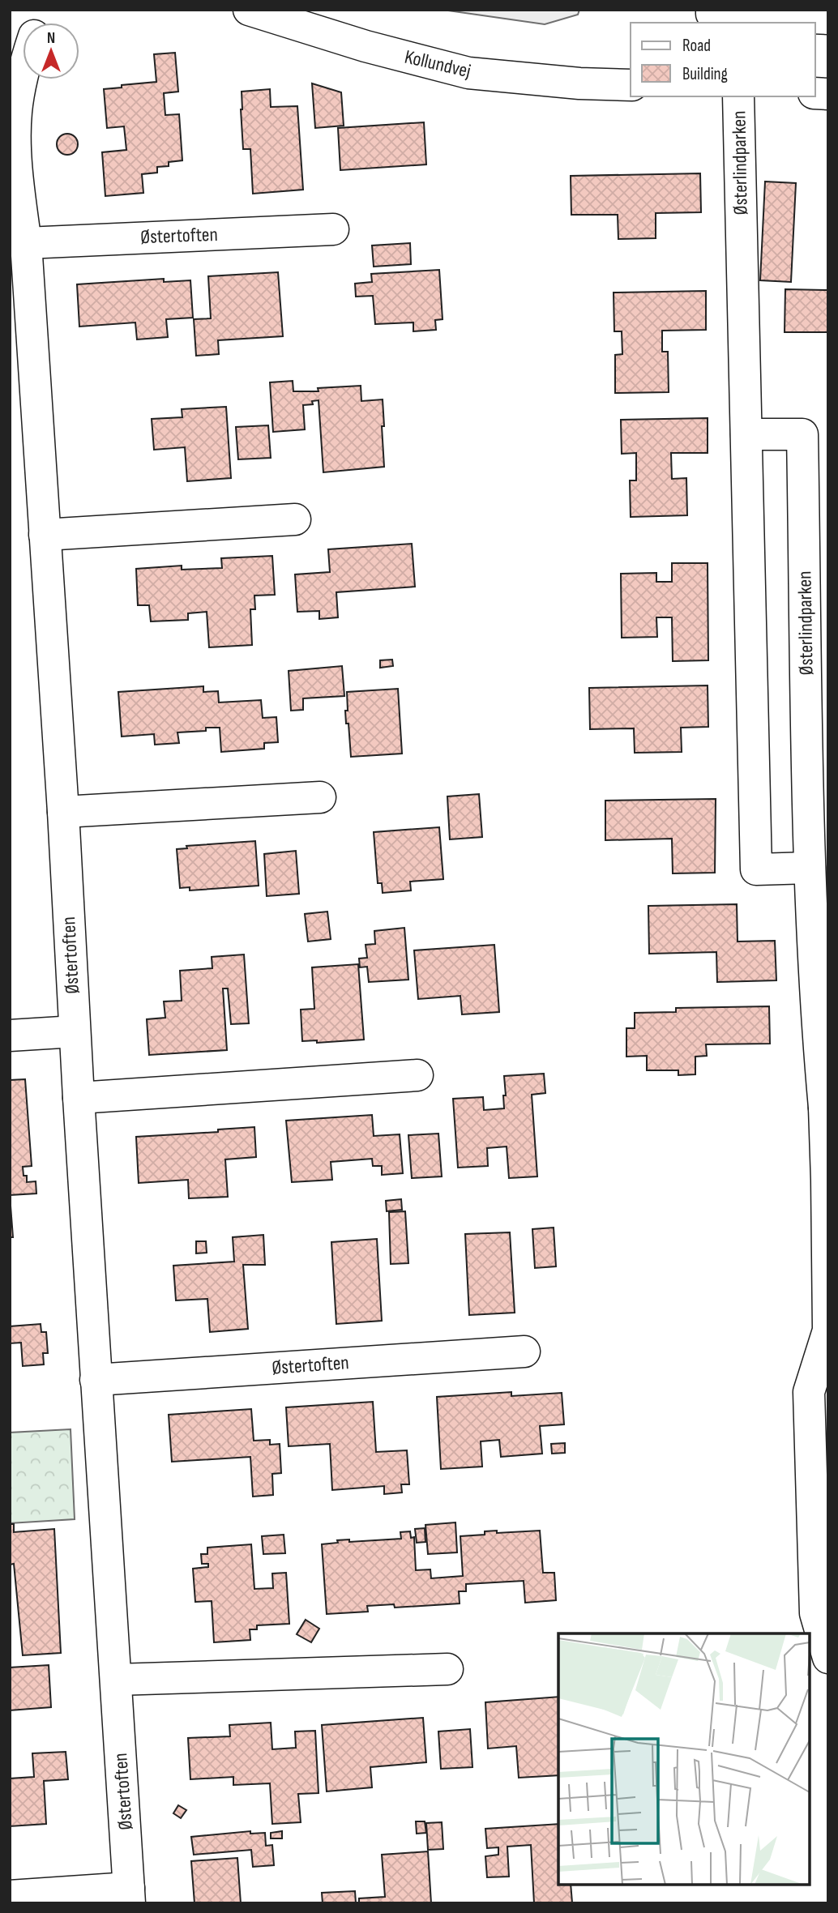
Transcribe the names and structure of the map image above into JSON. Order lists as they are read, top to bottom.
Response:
{
  "streets": {
    "street": ["Kollundvej", "Østerlindparken", "Østertoften"]
  },
  "legend": ["Road", "Building"],
  "north": "top"
}
